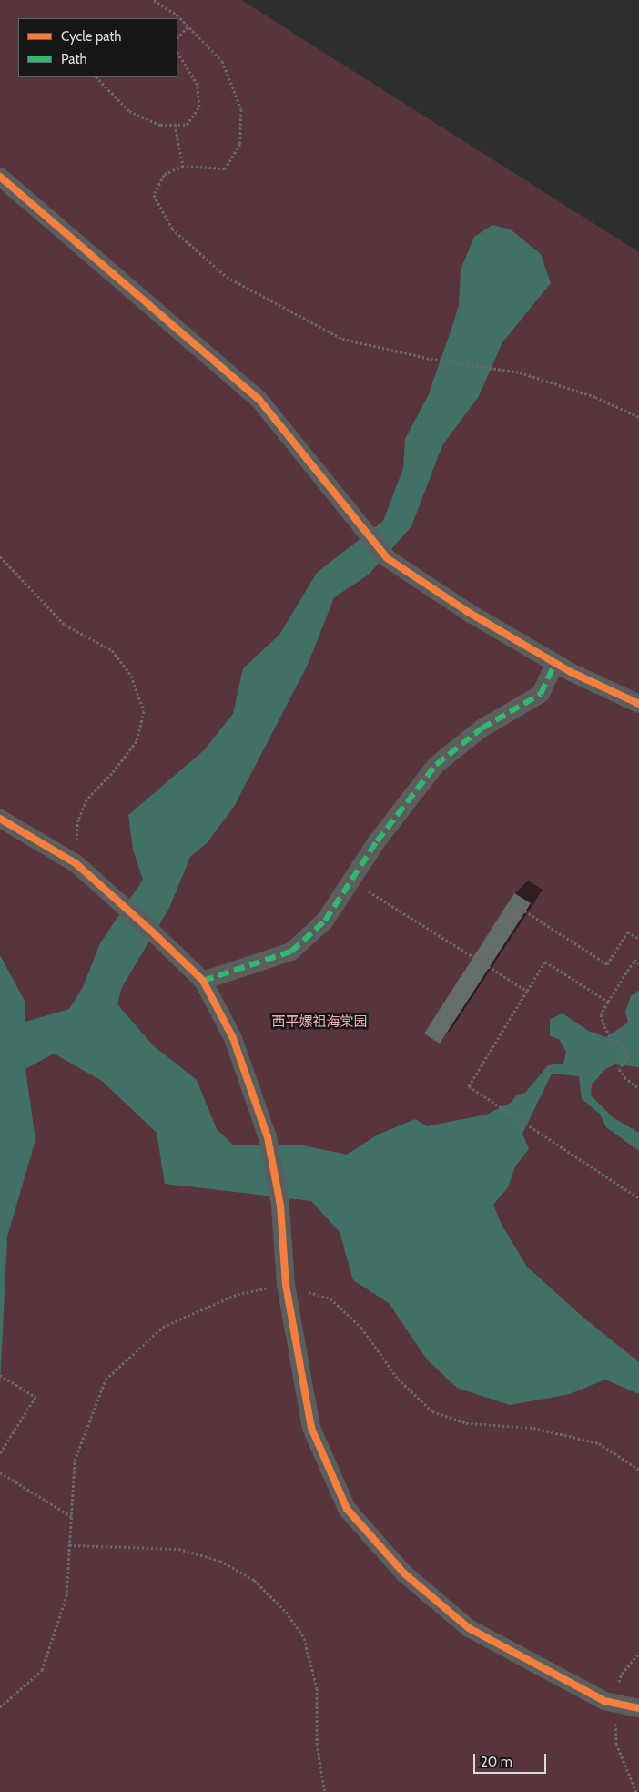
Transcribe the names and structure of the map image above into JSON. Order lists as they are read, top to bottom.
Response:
{
  "parks": ["西平嫘祖海棠园"],
  "legend": ["Cycle path", "Path"],
  "scale_bar": "20 m"
}
